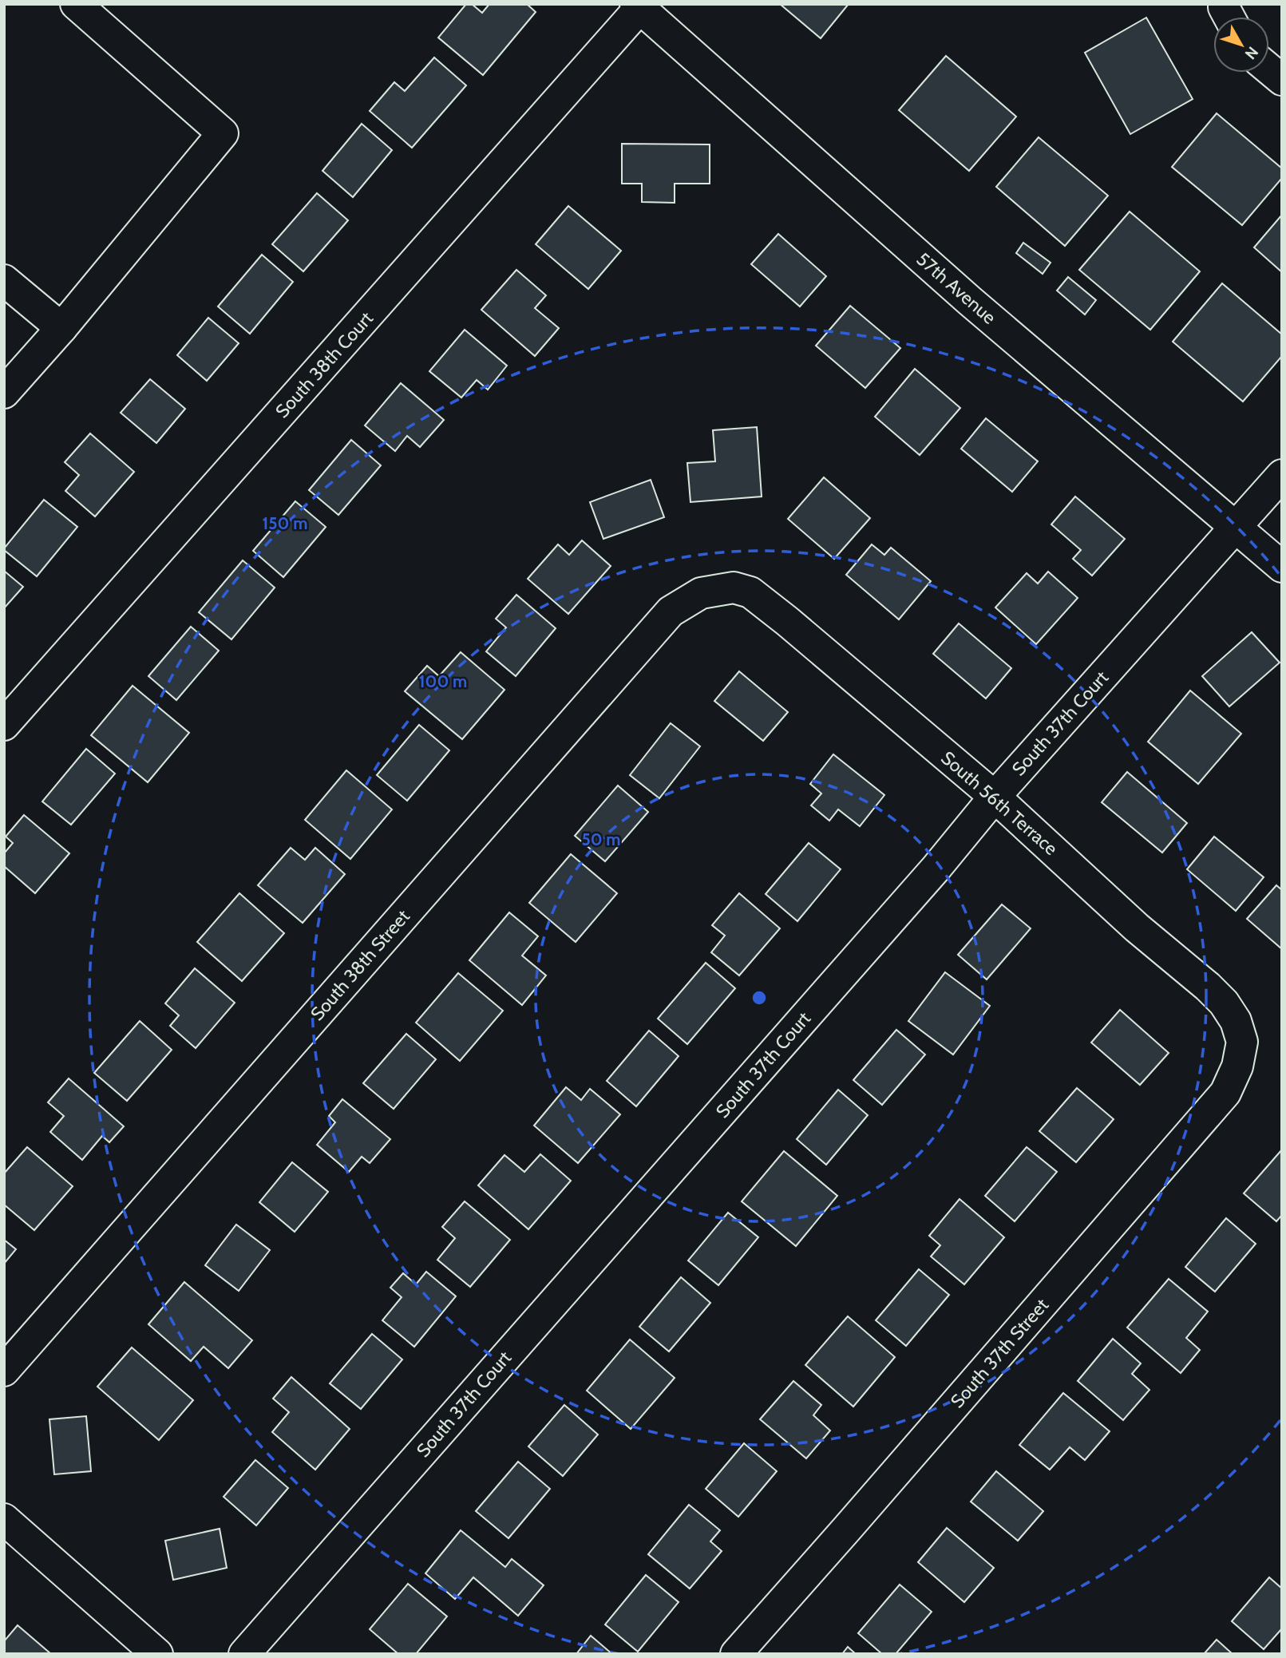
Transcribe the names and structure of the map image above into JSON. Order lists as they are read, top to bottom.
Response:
{
  "streets": {
    "street": [
      "57th Avenue",
      "South 38th Court",
      "South 37th Court",
      "South 56th Terrace",
      "South 38th Street",
      "South 37th Street"
    ]
  },
  "crossings": [
    ["57th Avenue", "South 38th Court"],
    ["57th Avenue", "South 37th Court"],
    ["South 37th Court", "South 56th Terrace"],
    ["South 56th Terrace", "South 38th Street"],
    ["South 56th Terrace", "South 37th Street"]
  ],
  "north": "bottom right",
  "rings": ["150 m", "100 m", "50 m"]
}
